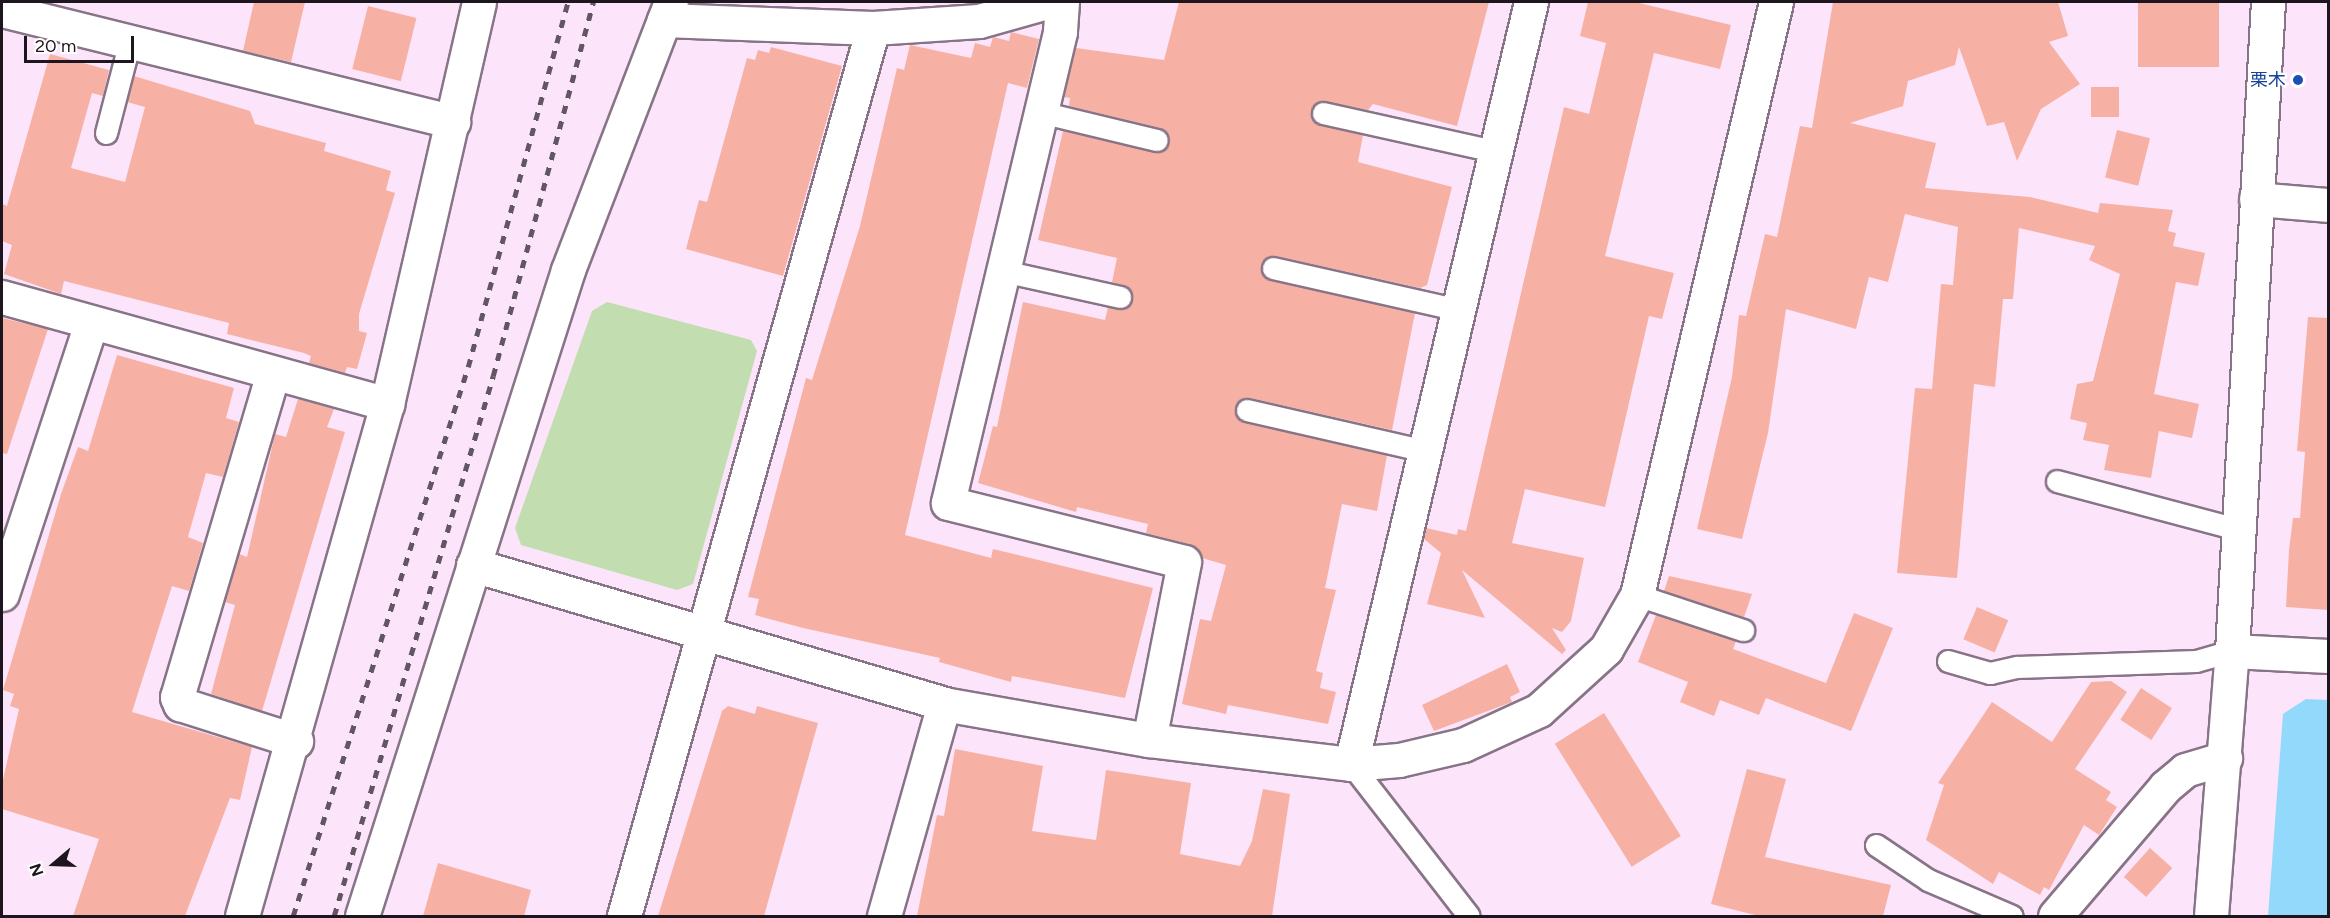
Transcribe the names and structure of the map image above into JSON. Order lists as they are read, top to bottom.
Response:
{
  "places": ["栗木"],
  "scale_bar": "20 m",
  "north": "left"
}
